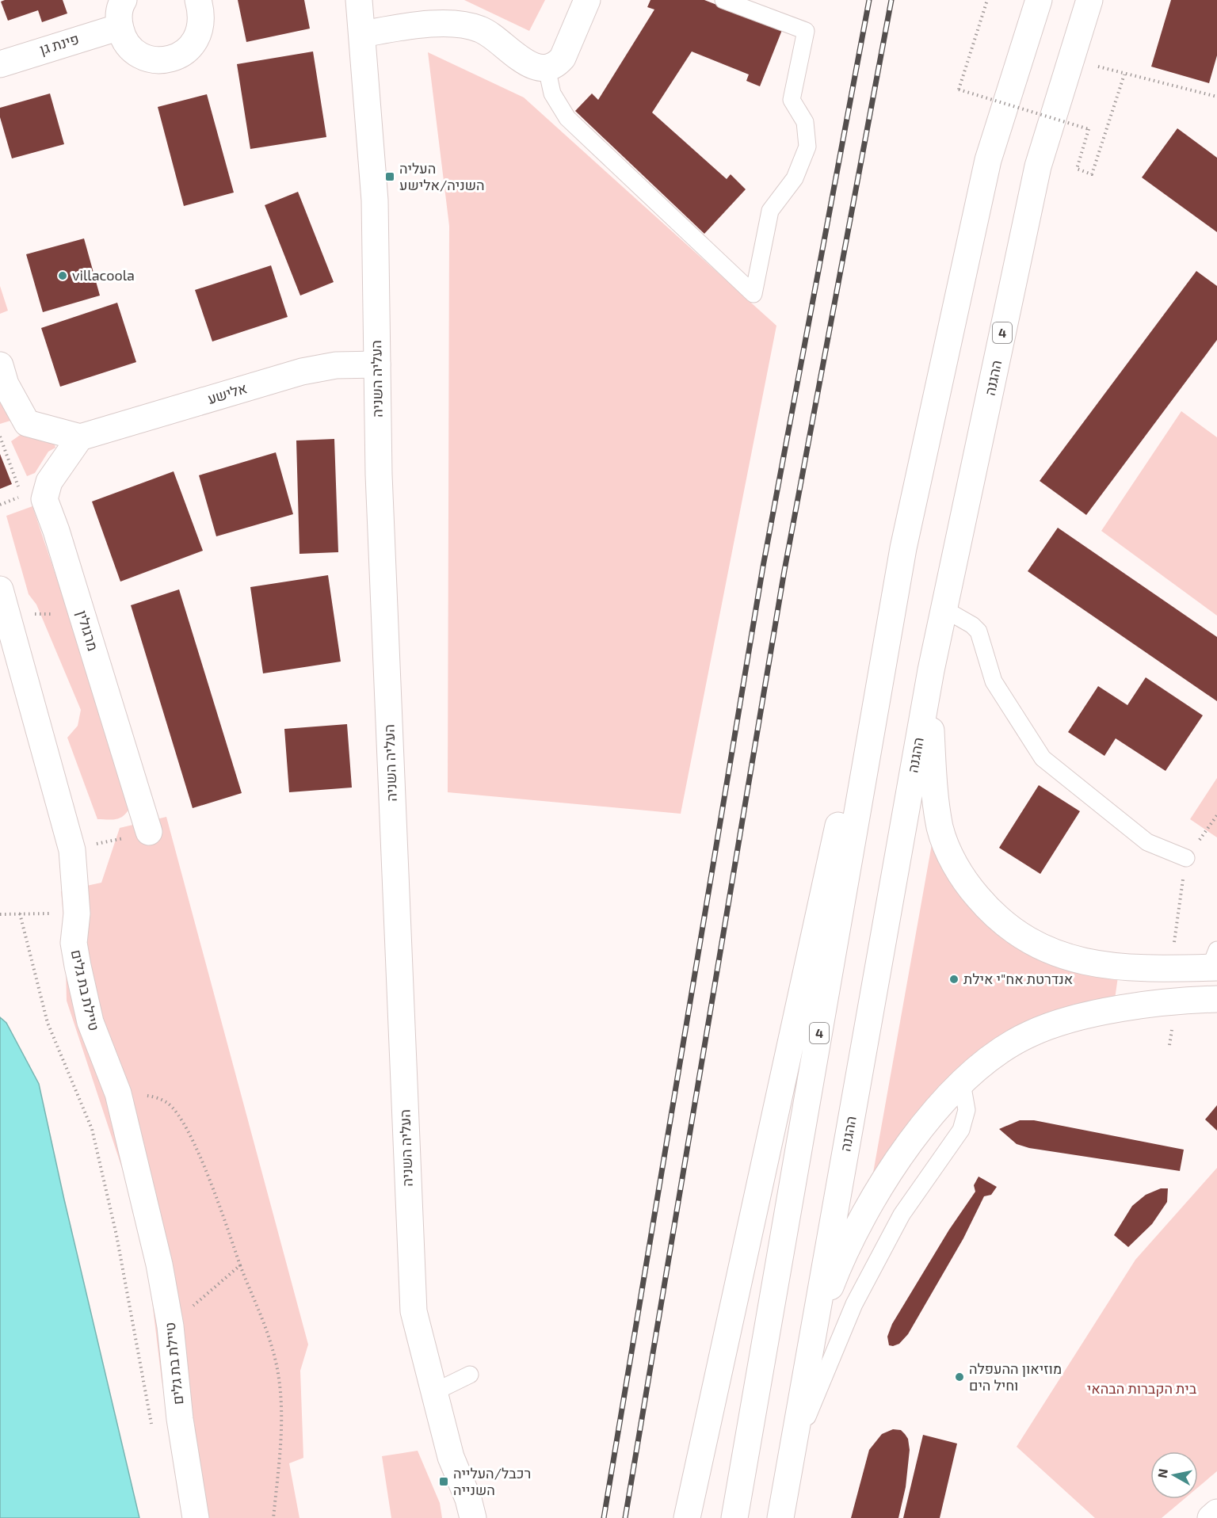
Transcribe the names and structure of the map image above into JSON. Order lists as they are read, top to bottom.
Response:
{
  "streets": {
    "main road": [
      "פינת גן",
      "4",
      "ההגנה",
      "העליה השניה",
      "אלישע",
      "מרגולין",
      "טיילת בת גלים"
    ]
  },
  "crossings": [
    ["העליה השניה", "אלישע"],
    ["אלישע", "מרגולין"]
  ],
  "parks": ["בית הקברות הבהאי"],
  "places": {
    "transit": ["העליה השניה/אלישע", "רכבל/העלייה השנייה"],
    "other": ["villacoola", "אנדרטת אח\"י אילת", "מוזיאון ההעפלה וחיל הים"]
  },
  "north": "left"
}
